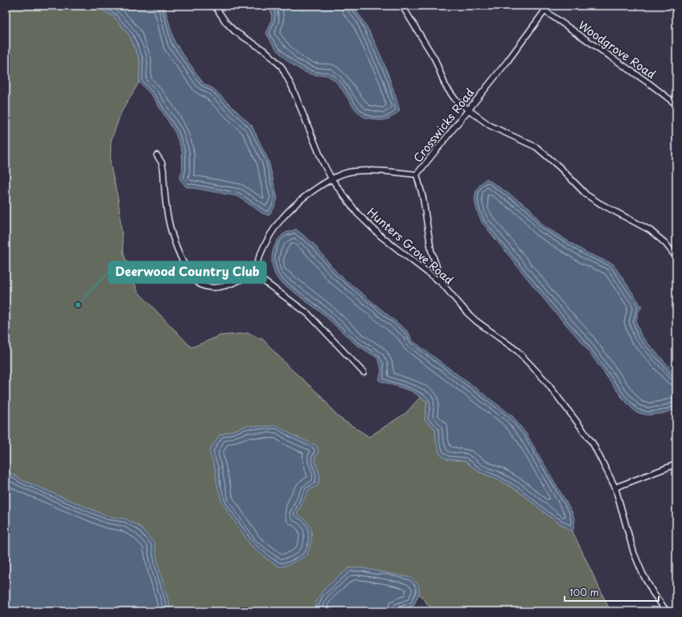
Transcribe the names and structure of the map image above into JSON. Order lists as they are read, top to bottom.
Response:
{
  "streets": {
    "street": ["Woodgrove Road", "Crosswicks Road", "Hunters Grove Road"]
  },
  "crossings": [
    ["Woodgrove Road", "Crosswicks Road"],
    ["Crosswicks Road", "Hunters Grove Road"]
  ],
  "places": ["Deerwood Country Club"],
  "scale_bar": "100 m"
}
